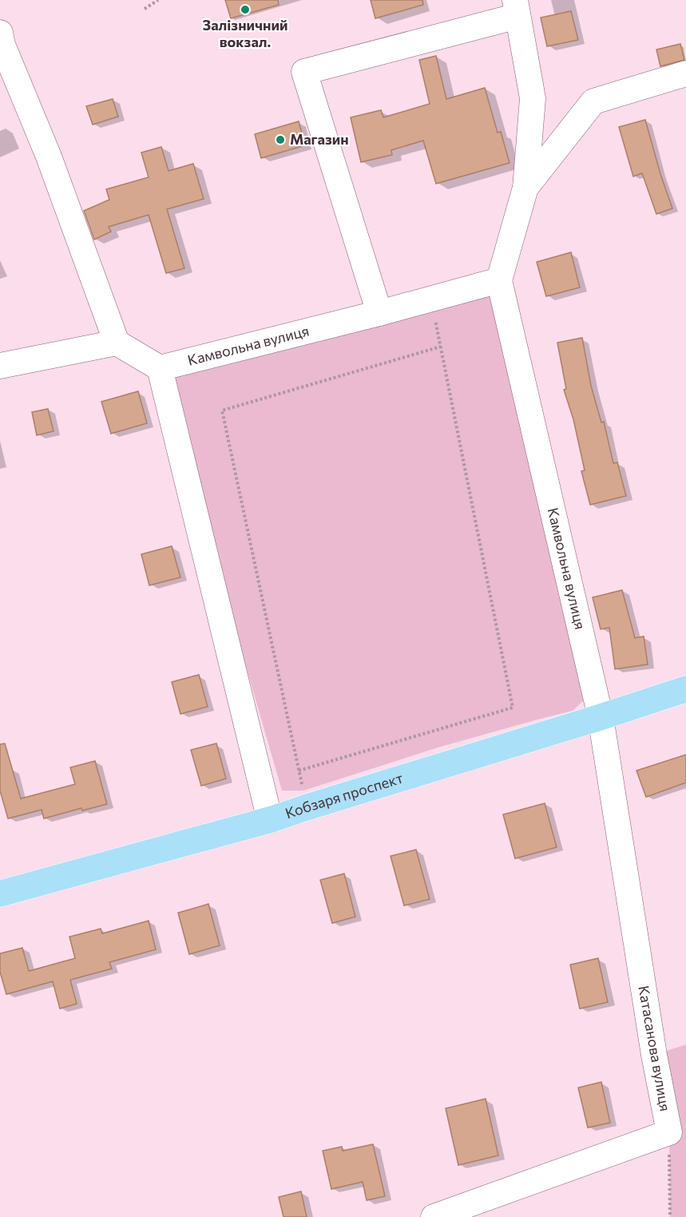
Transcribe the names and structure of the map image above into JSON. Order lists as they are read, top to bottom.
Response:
{
  "streets": {
    "main road": ["Кобзаря проспект"],
    "street": ["Камвольна вулиця", "Катасанова вулиця"]
  },
  "crossings": [
    ["Камвольна вулиця", "Кобзаря проспект"],
    ["Камвольна вулиця", "Катасанова вулиця"],
    ["Кобзаря проспект", "Катасанова вулиця"]
  ],
  "places": ["Залізничний вокзал.", "Магазин"]
}
